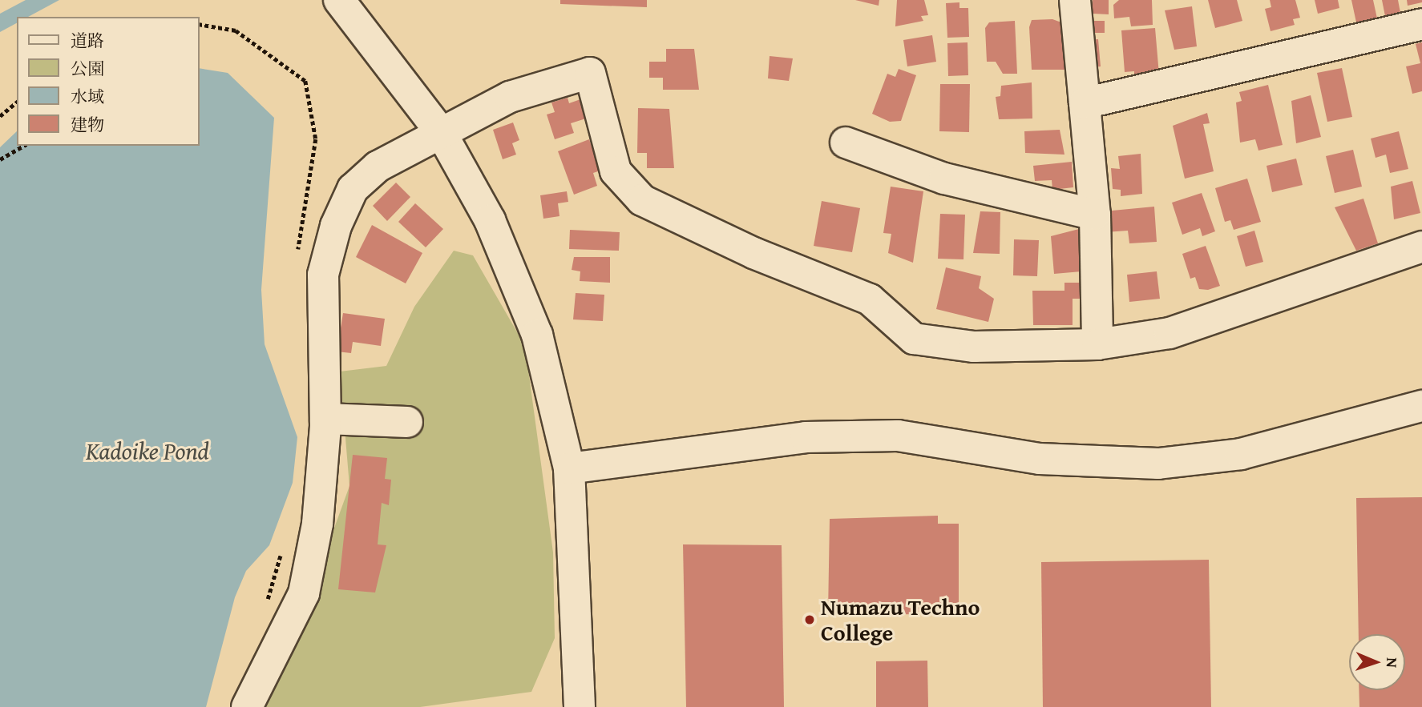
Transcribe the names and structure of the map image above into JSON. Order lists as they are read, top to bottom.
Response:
{
  "water": ["Kadoike Pond"],
  "places": ["Numazu Techno College"],
  "legend": [
    "道路",
    "公園",
    "水域",
    "建物"
  ],
  "north": "right"
}
